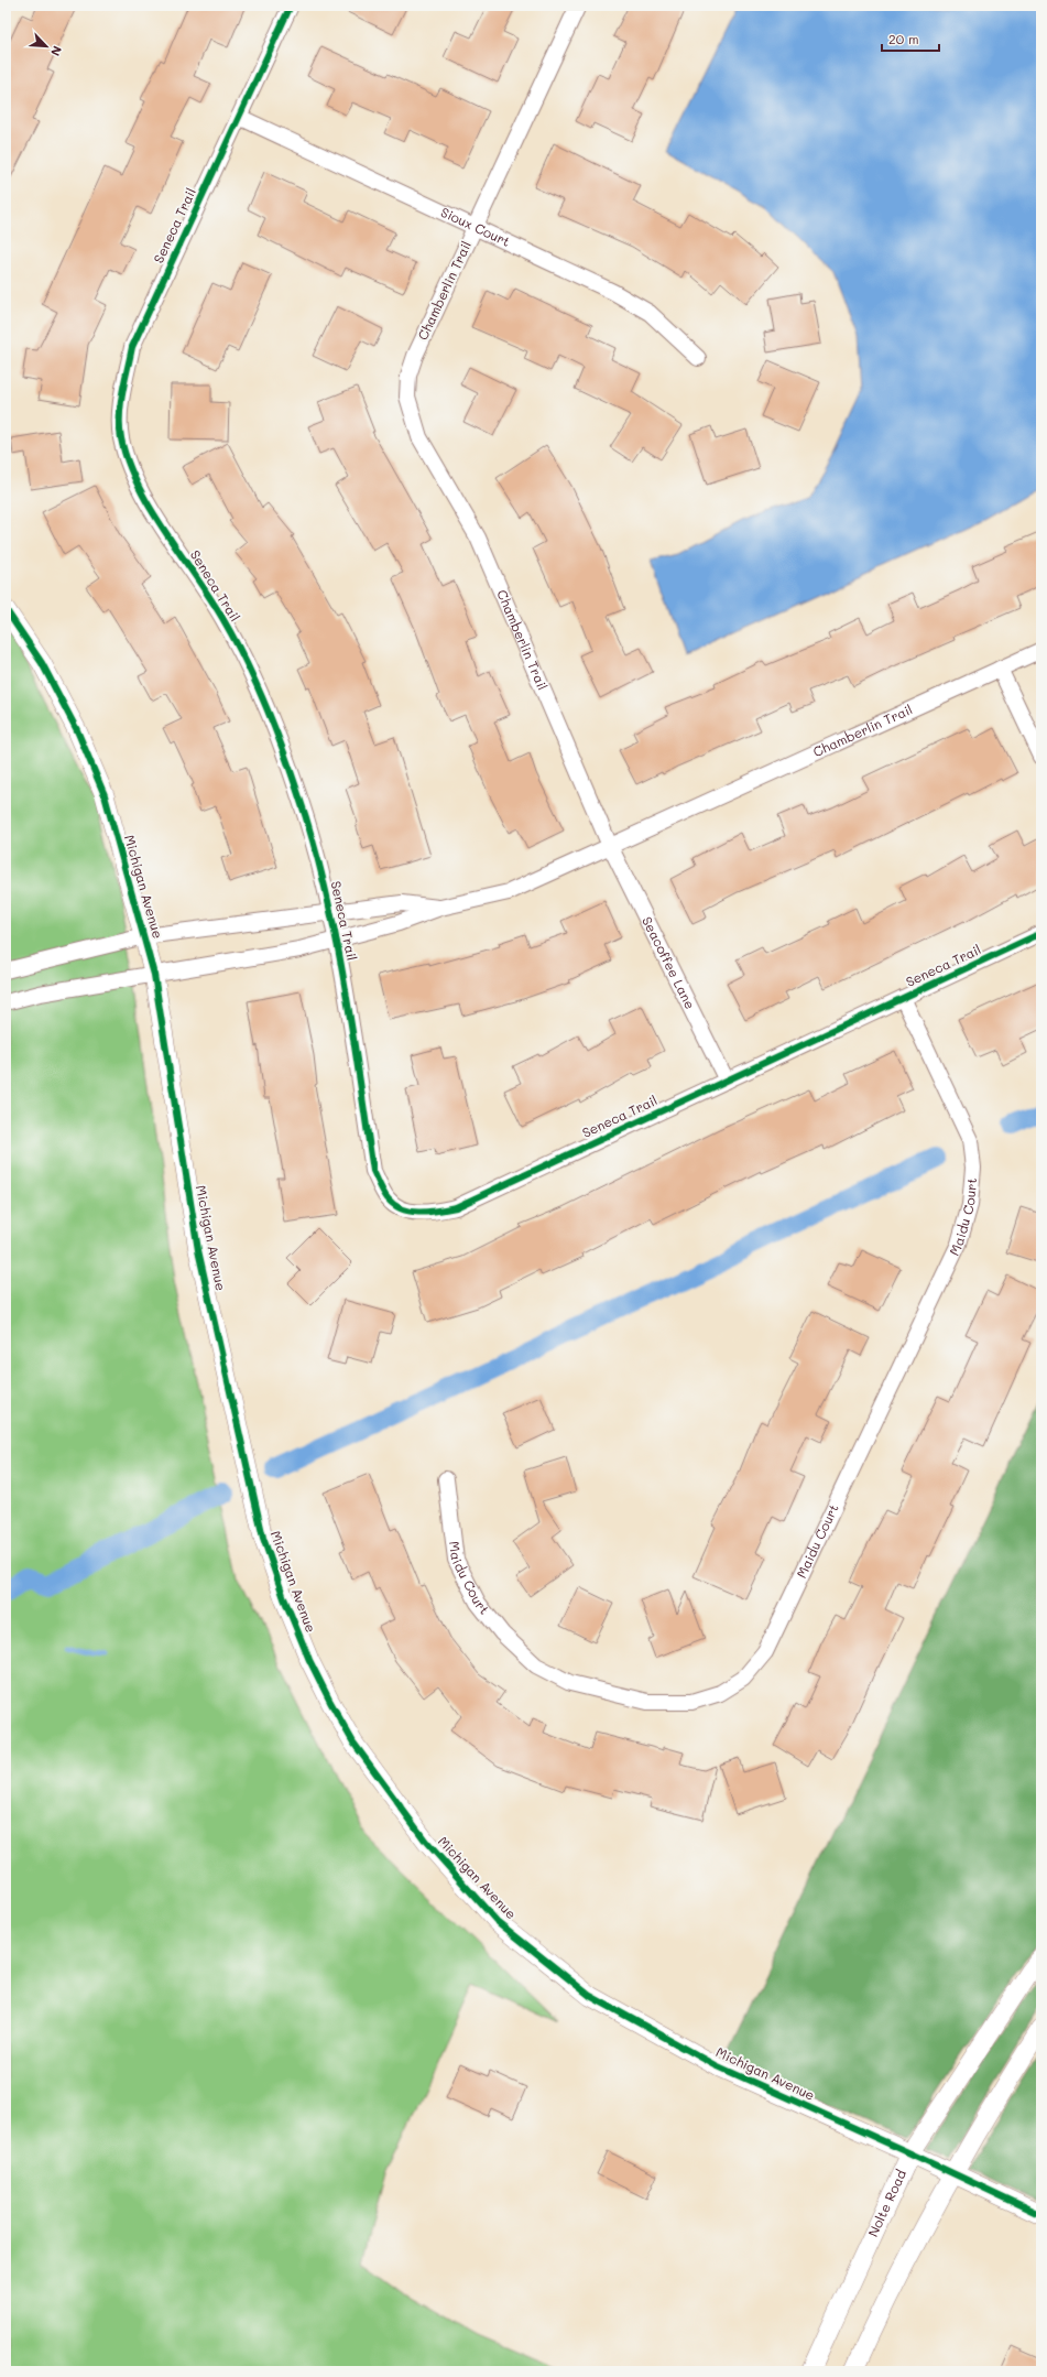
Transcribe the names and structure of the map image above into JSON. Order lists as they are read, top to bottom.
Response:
{
  "streets": {
    "street": [
      "Seneca Trail",
      "Sioux Court",
      "Chamberlin Trail",
      "Michigan Avenue",
      "Seacoffee Lane",
      "Maidu Court",
      "Nolte Road"
    ]
  },
  "crossings": [
    ["Seneca Trail", "Sioux Court"],
    ["Seneca Trail", "Seacoffee Lane"],
    ["Seneca Trail", "Maidu Court"],
    ["Sioux Court", "Chamberlin Trail"],
    ["Chamberlin Trail", "Seacoffee Lane"],
    ["Michigan Avenue", "Nolte Road"]
  ],
  "scale_bar": "20 m",
  "north": "bottom right"
}
